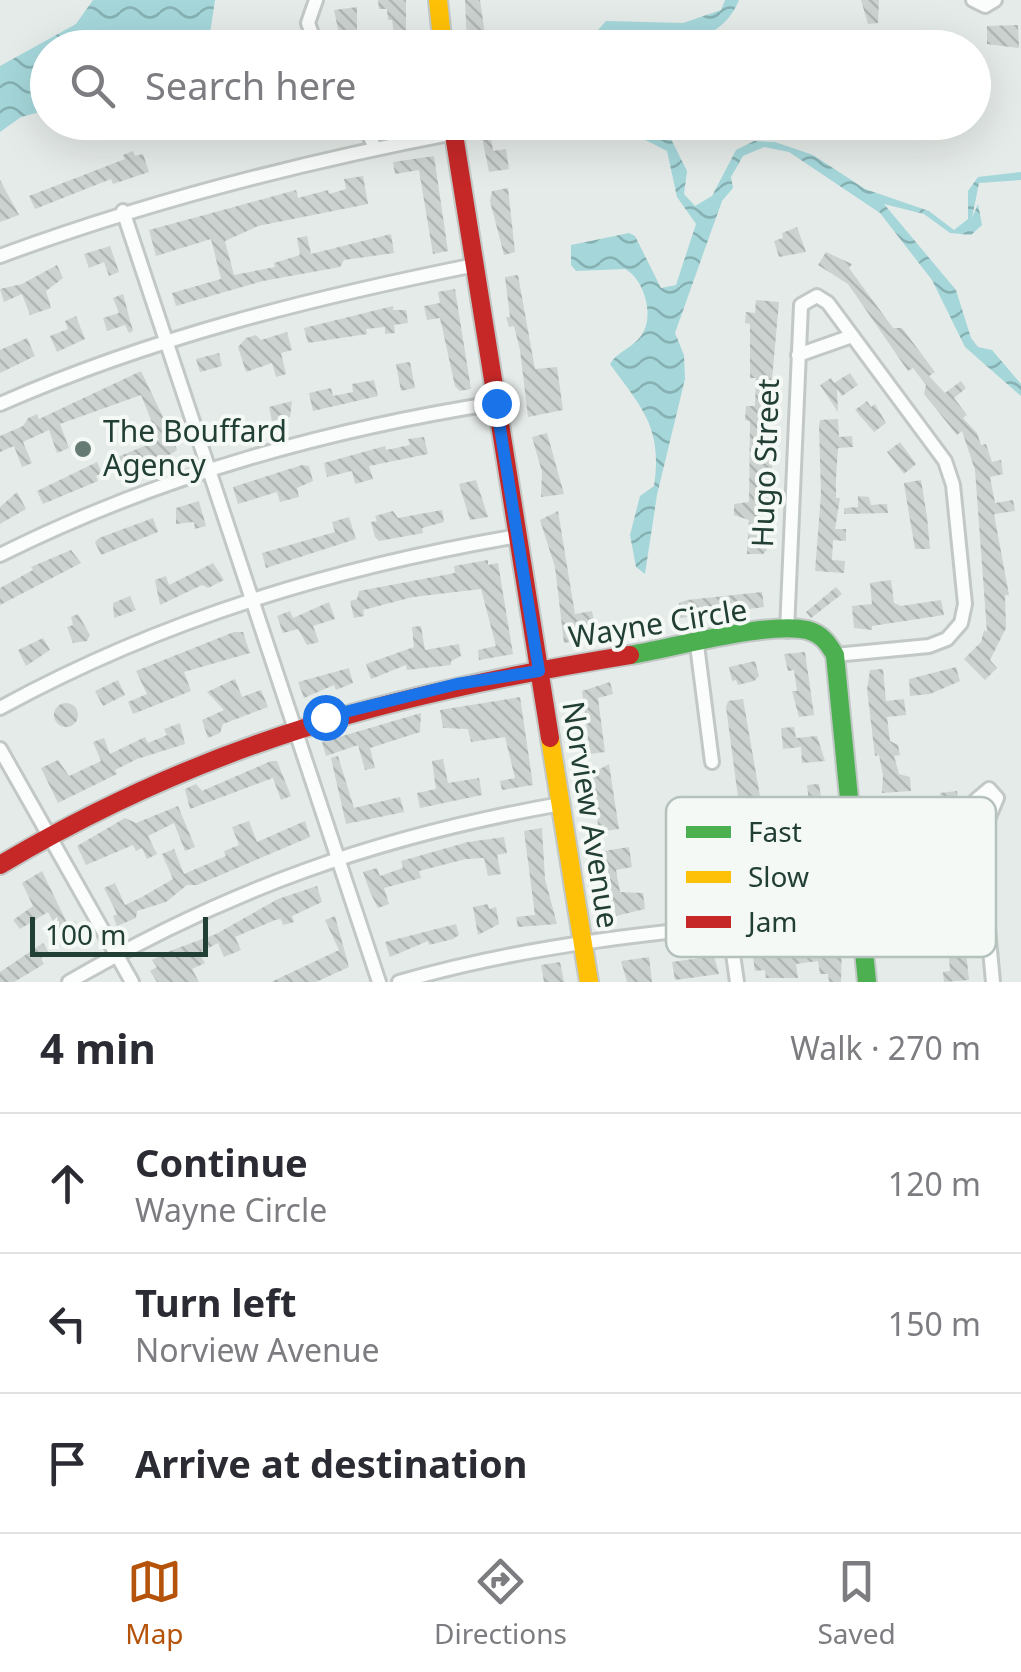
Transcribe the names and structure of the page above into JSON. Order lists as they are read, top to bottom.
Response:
{
  "streets": {
    "street": ["Hugo Street", "Wayne Circle", "Norview Avenue"]
  },
  "crossings": [
    ["Hugo Street", "Wayne Circle"],
    ["Wayne Circle", "Norview Avenue"]
  ],
  "places": ["The Bouffard Agency"],
  "legend": ["Fast", "Slow", "Jam"],
  "scale_bar": "100 m",
  "page": {
    "search": "Search here",
    "scale": "100 m",
    "heading": ["4 min", "Walk · 270 m"],
    "list": [
      ["Continue", "Wayne Circle", "120 m"],
      ["Turn left", "Norview Avenue", "150 m"],
      "Arrive at destination"
    ],
    "nav": ["Map", "Directions", "Saved"]
  }
}
